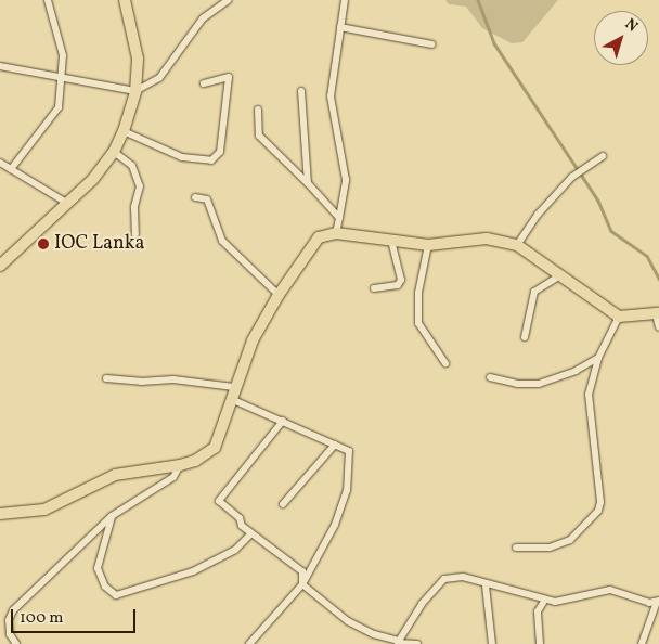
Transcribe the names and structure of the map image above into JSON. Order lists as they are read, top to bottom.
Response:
{
  "places": ["IOC Lanka"],
  "scale_bar": "100 m",
  "north": "top right"
}
